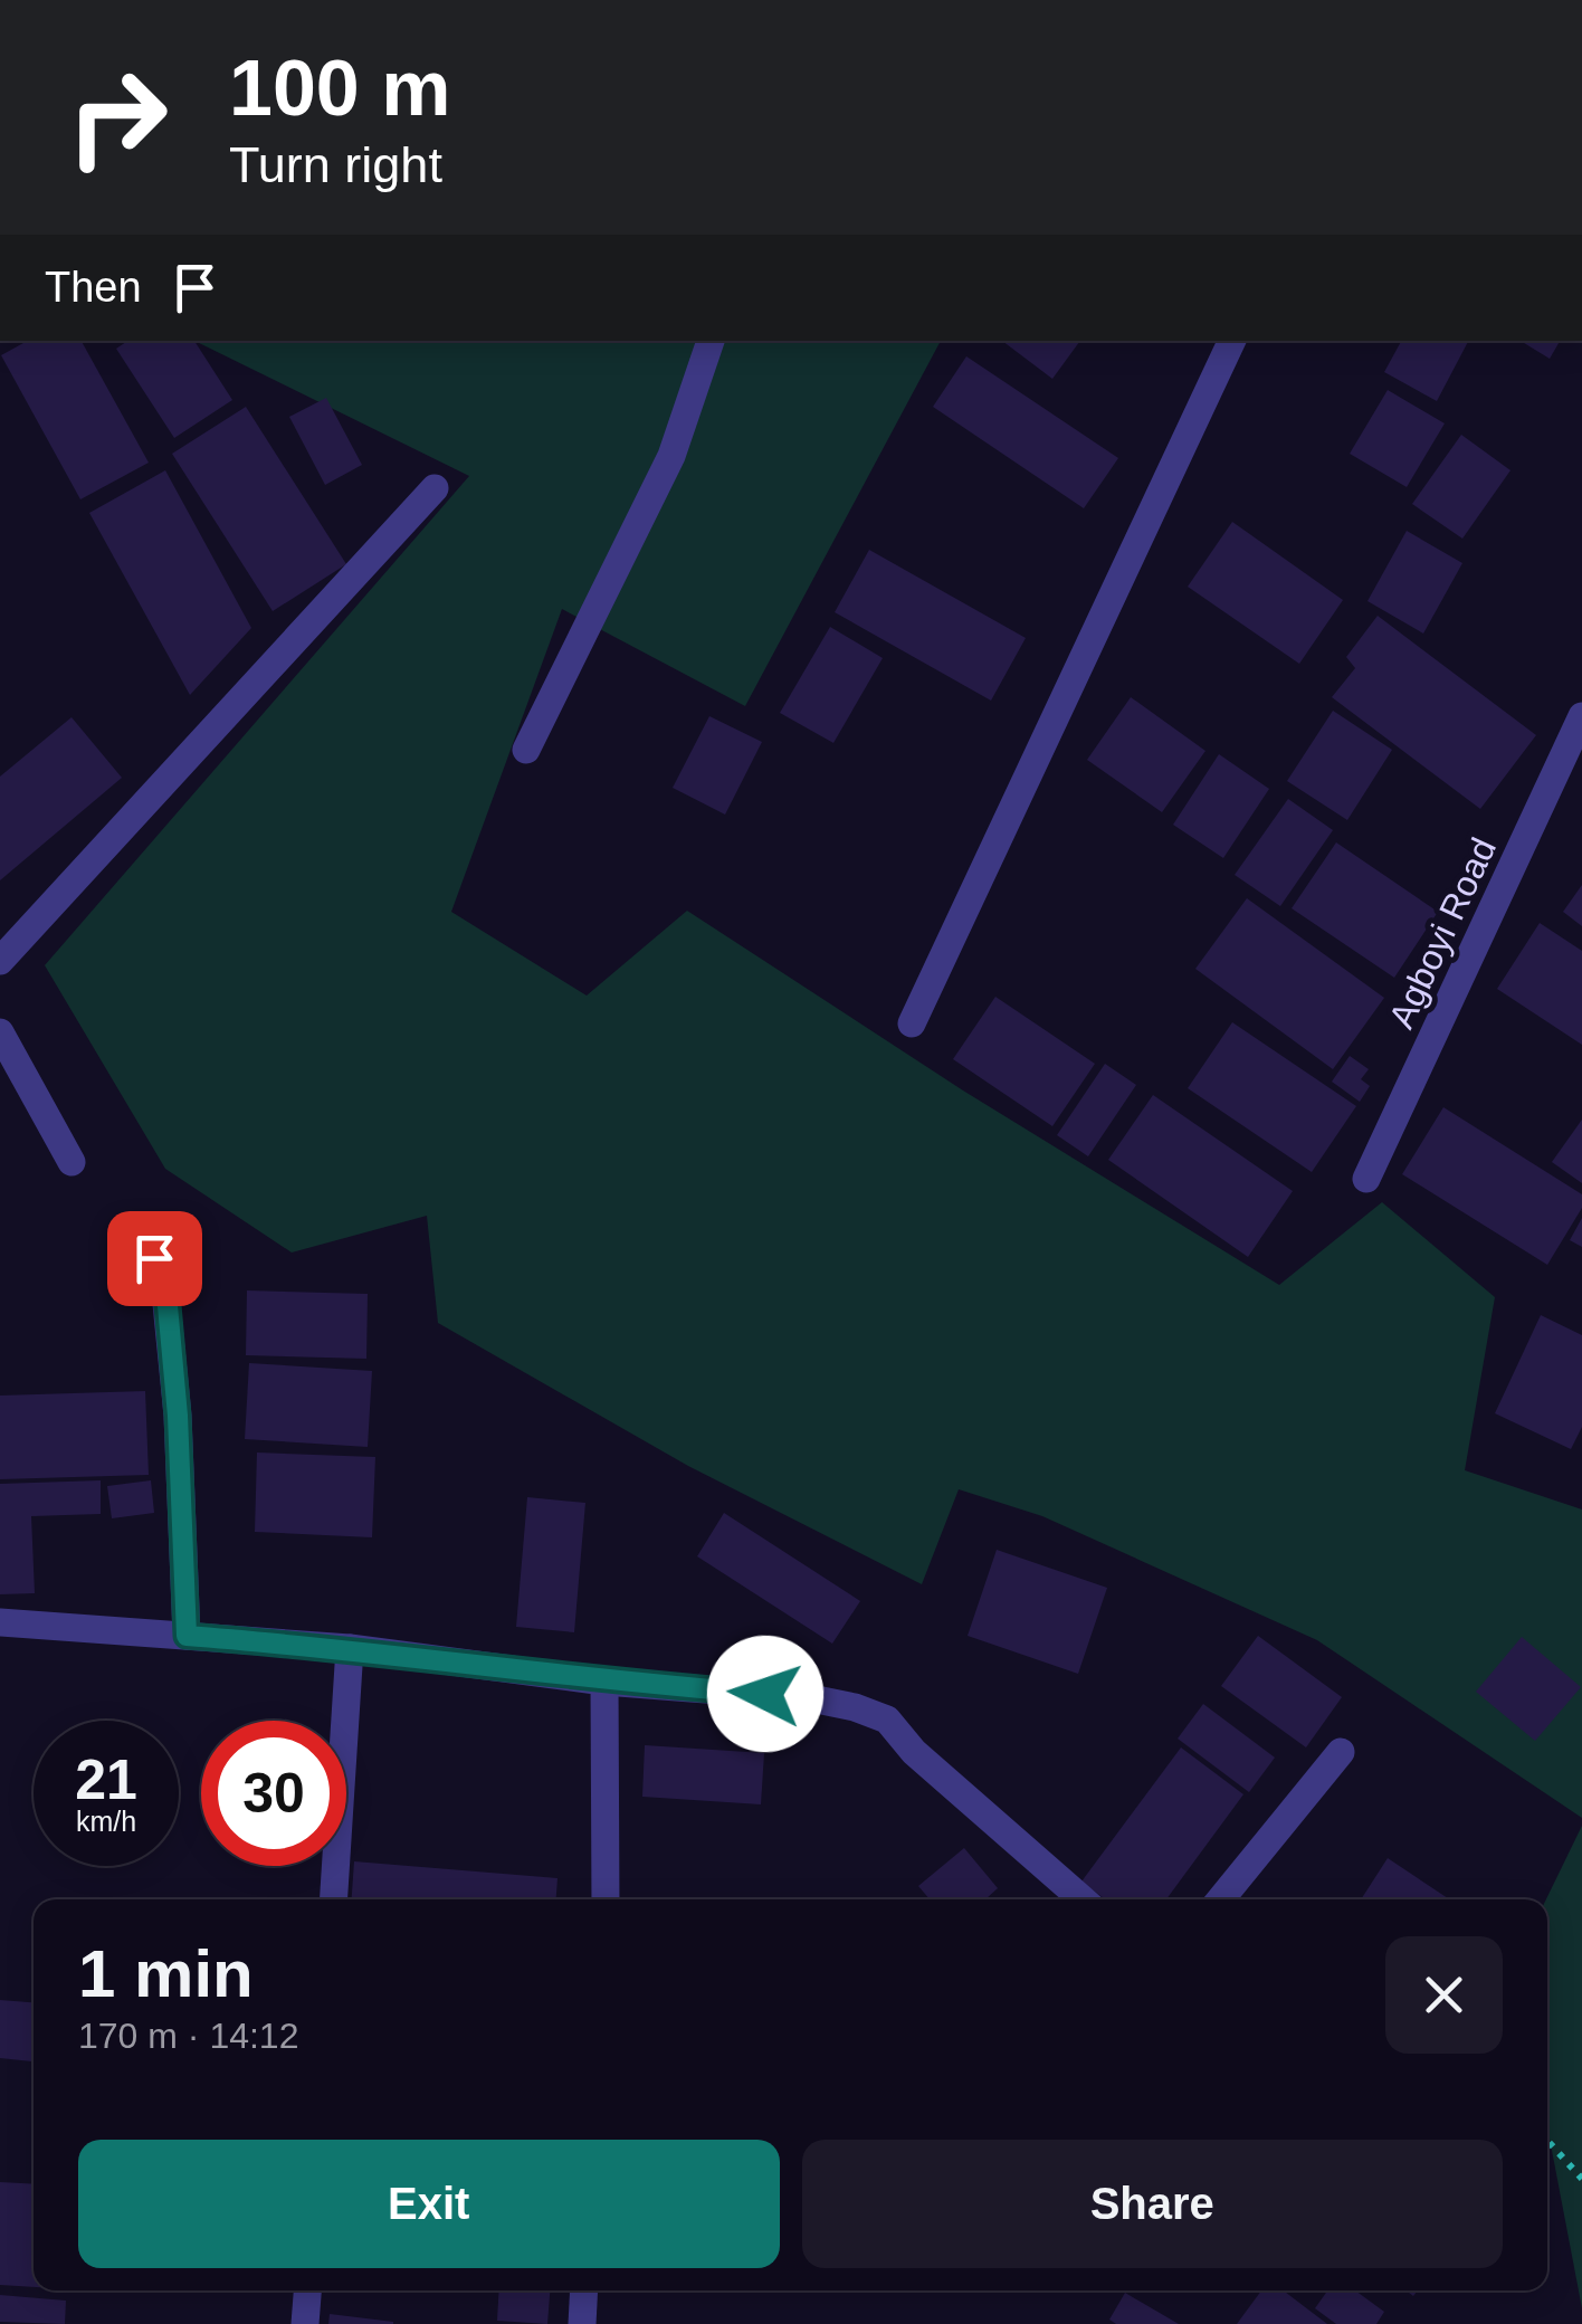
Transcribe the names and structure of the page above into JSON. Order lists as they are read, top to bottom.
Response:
{
  "streets": {
    "street": ["Agboyi Road"]
  },
  "page": {
    "turn": ["100 m", "Turn right"],
    "then": "Then",
    "speed": "21 km/h",
    "limit": "30",
    "heading": ["1 min", "170 m · 14:12"],
    "buttons": ["Exit", "Share"]
  }
}
